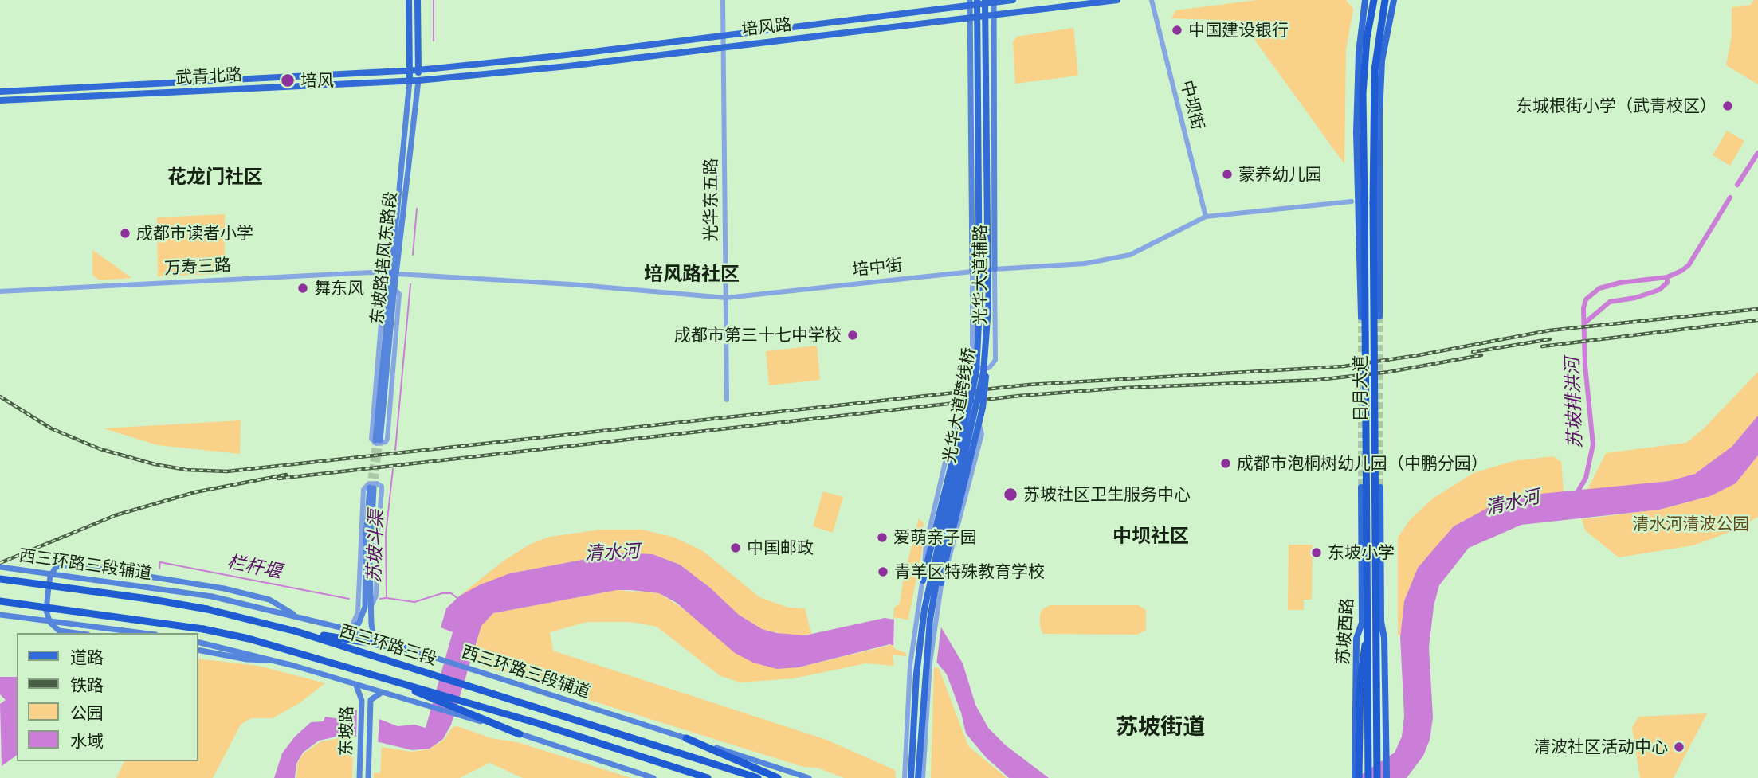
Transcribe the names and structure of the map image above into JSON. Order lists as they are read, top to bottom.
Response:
{
  "streets": {
    "highway": ["日月大道", "西三环路三段"],
    "main road": [
      "培风路",
      "武青北路",
      "东坡路培风东路段",
      "光华大道辅路",
      "光华大道跨线桥",
      "西三环路三段辅道",
      "苏坡西路",
      "东坡路"
    ],
    "street": [
      "中坝街",
      "光华东五路",
      "万寿三路",
      "培中街"
    ]
  },
  "crossings": [
    ["培风路", "武青北路"],
    ["培风路", "光华东五路"],
    ["培风路", "东坡路培风东路段"],
    ["培风路", "光华大道辅路"],
    ["武青北路", "东坡路培风东路段"],
    ["中坝街", "培中街"],
    ["光华东五路", "培中街"],
    ["东坡路培风东路段", "万寿三路"],
    ["东坡路培风东路段", "培中街"],
    ["万寿三路", "培中街"],
    ["培中街", "光华大道辅路"]
  ],
  "districts": [
    "花龙门社区",
    "培风路社区",
    "中坝社区",
    "苏坡街道"
  ],
  "water": [
    "苏坡排洪河",
    "清水河",
    "苏坡斗渠",
    "栏杆堰"
  ],
  "parks": ["清水河清波公园"],
  "places": [
    "中国建设银行",
    "培风",
    "东城根街小学（武青校区）",
    "蒙养幼儿园",
    "成都市读者小学",
    "舞东风",
    "成都市第三十七中学校",
    "成都市泡桐树幼儿园（中鹏分园）",
    "苏坡社区卫生服务中心",
    "爱萌亲子园",
    "中国邮政",
    "东坡小学",
    "青羊区特殊教育学校",
    "清波社区活动中心"
  ],
  "legend": [
    "道路",
    "铁路",
    "公园",
    "水域"
  ]
}
